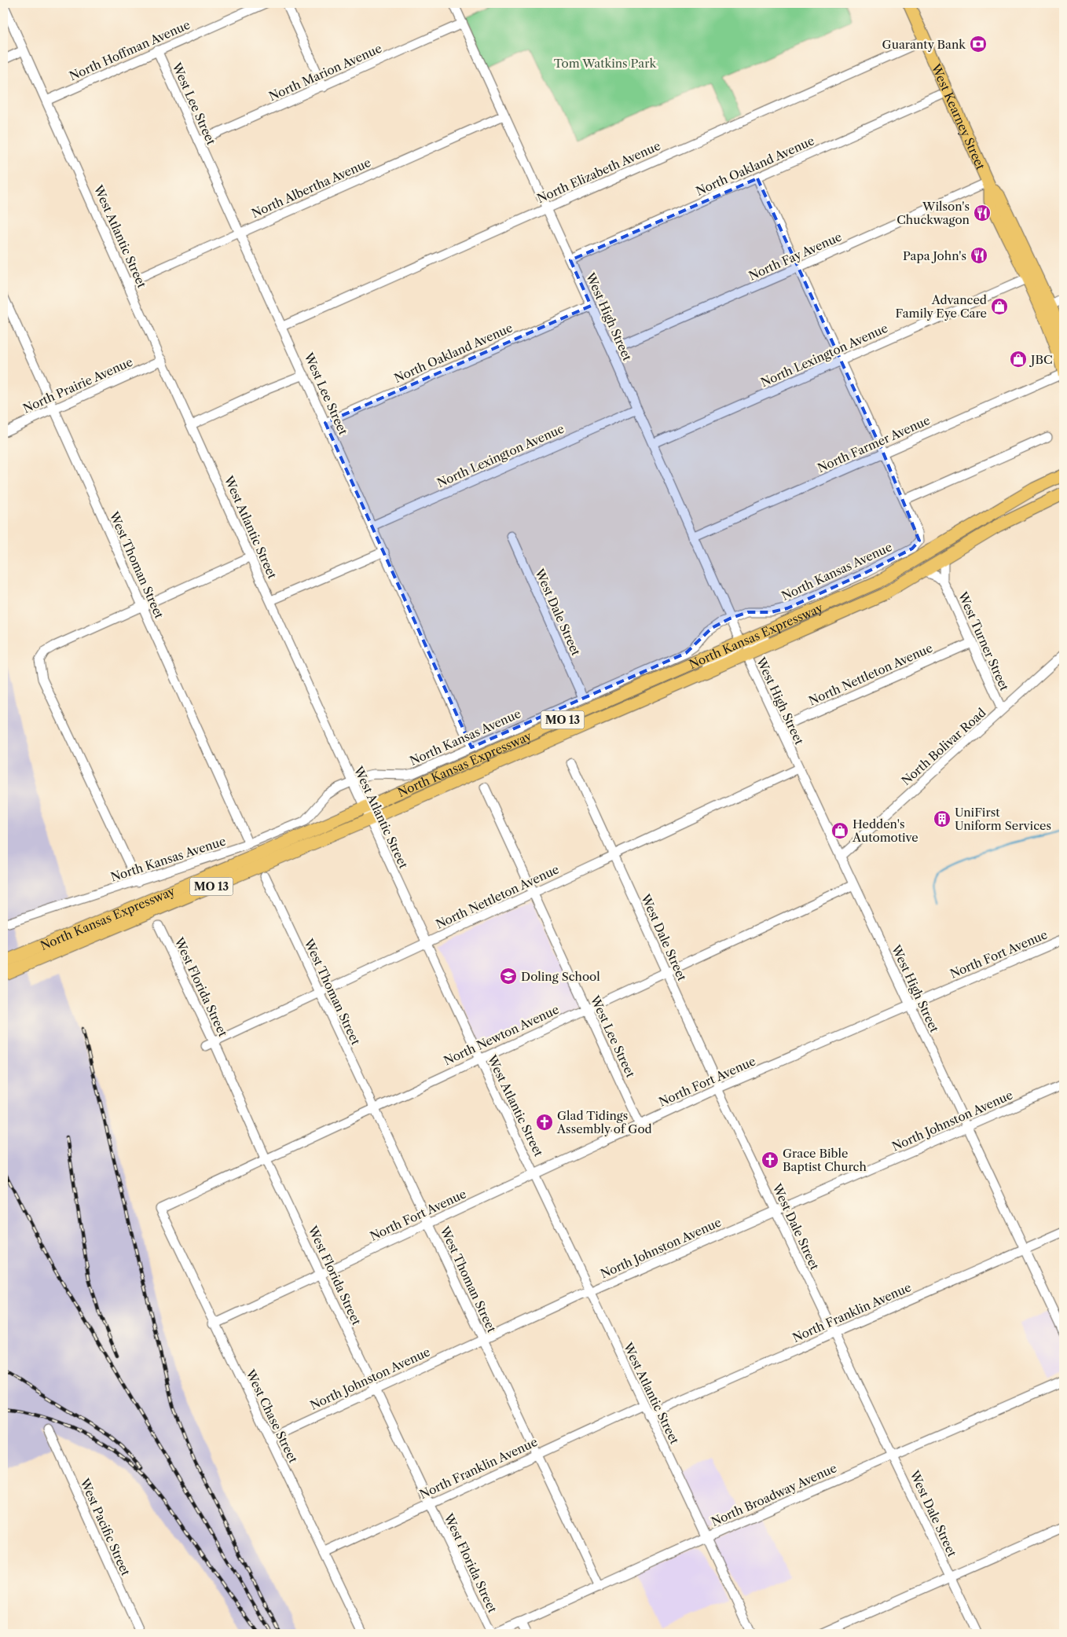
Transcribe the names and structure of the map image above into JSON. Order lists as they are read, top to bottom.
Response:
{
  "streets": {
    "main road": ["West Kearney Street", "North Kansas Expressway", "MO 13"],
    "street": [
      "North Hoffman Avenue",
      "North Marion Avenue",
      "West Lee Street",
      "North Oakland Avenue",
      "North Elizabeth Avenue",
      "North Albertha Avenue",
      "West Atlantic Street",
      "North Fay Avenue",
      "West High Street",
      "North Lexington Avenue",
      "North Prairie Avenue",
      "North Farmer Avenue",
      "West Thoman Street",
      "North Kansas Avenue",
      "West Dale Street",
      "West Turner Street",
      "North Nettleton Avenue",
      "North Bolivar Road",
      "North Fort Avenue",
      "West Florida Street",
      "North Newton Avenue",
      "North Johnston Avenue",
      "North Franklin Avenue",
      "West Chase Street",
      "North Broadway Avenue",
      "West Pacific Street"
    ]
  },
  "crossings": [
    ["North Hoffman Avenue", "West Lee Street"],
    ["North Hoffman Avenue", "West Atlantic Street"],
    ["North Marion Avenue", "West Lee Street"],
    ["North Marion Avenue", "West High Street"],
    ["West Lee Street", "North Oakland Avenue"],
    ["West Lee Street", "North Elizabeth Avenue"],
    ["West Lee Street", "North Albertha Avenue"],
    ["West Lee Street", "North Lexington Avenue"],
    ["West Lee Street", "North Kansas Avenue"],
    ["West Lee Street", "North Nettleton Avenue"],
    ["West Lee Street", "North Fort Avenue"],
    ["West Lee Street", "North Newton Avenue"],
    ["West Kearney Street", "North Oakland Avenue"],
    ["West Kearney Street", "North Elizabeth Avenue"],
    ["West Kearney Street", "North Fay Avenue"],
    ["West Kearney Street", "North Lexington Avenue"],
    ["West Kearney Street", "North Farmer Avenue"],
    ["North Oakland Avenue", "West High Street"],
    ["North Elizabeth Avenue", "West High Street"],
    ["North Albertha Avenue", "West Atlantic Street"],
    ["North Albertha Avenue", "West High Street"],
    ["West Atlantic Street", "North Prairie Avenue"],
    ["West Atlantic Street", "North Kansas Avenue"],
    ["West Atlantic Street", "North Kansas Expressway"],
    ["West Atlantic Street", "North Nettleton Avenue"],
    ["West Atlantic Street", "North Fort Avenue"],
    ["West Atlantic Street", "North Newton Avenue"],
    ["West Atlantic Street", "North Johnston Avenue"],
    ["West Atlantic Street", "North Franklin Avenue"],
    ["West Atlantic Street", "North Broadway Avenue"],
    ["North Fay Avenue", "West High Street"],
    ["West High Street", "North Lexington Avenue"],
    ["West High Street", "North Farmer Avenue"],
    ["West High Street", "North Kansas Avenue"],
    ["West High Street", "North Kansas Expressway"],
    ["West High Street", "North Nettleton Avenue"],
    ["West High Street", "North Bolivar Road"],
    ["West High Street", "North Fort Avenue"],
    ["West High Street", "North Newton Avenue"],
    ["West High Street", "North Johnston Avenue"],
    ["West High Street", "North Franklin Avenue"],
    ["North Prairie Avenue", "West Thoman Street"],
    ["West Thoman Street", "North Kansas Avenue"],
    ["West Thoman Street", "North Nettleton Avenue"],
    ["West Thoman Street", "North Fort Avenue"],
    ["West Thoman Street", "North Newton Avenue"],
    ["West Thoman Street", "North Johnston Avenue"],
    ["West Thoman Street", "North Franklin Avenue"],
    ["West Thoman Street", "North Broadway Avenue"],
    ["North Kansas Avenue", "West Dale Street"],
    ["West Dale Street", "North Nettleton Avenue"],
    ["West Dale Street", "North Fort Avenue"],
    ["West Dale Street", "North Newton Avenue"],
    ["West Dale Street", "North Johnston Avenue"],
    ["West Dale Street", "North Franklin Avenue"],
    ["West Dale Street", "North Broadway Avenue"],
    ["North Kansas Expressway", "West Turner Street"],
    ["West Turner Street", "North Nettleton Avenue"],
    ["West Turner Street", "North Bolivar Road"],
    ["North Nettleton Avenue", "West Florida Street"],
    ["North Fort Avenue", "West Florida Street"],
    ["North Fort Avenue", "West Chase Street"],
    ["West Florida Street", "North Newton Avenue"],
    ["West Florida Street", "North Johnston Avenue"],
    ["West Florida Street", "North Franklin Avenue"],
    ["West Florida Street", "North Broadway Avenue"],
    ["North Newton Avenue", "West Chase Street"],
    ["North Johnston Avenue", "West Chase Street"],
    ["North Franklin Avenue", "West Chase Street"]
  ],
  "parks": ["Tom Watkins Park"],
  "places": {
    "bank": ["Guaranty Bank"],
    "restaurant": ["Wilson's Chuckwagon", "Papa John's"],
    "shop": ["Advanced Family Eye Care", "JBC", "Hedden's Automotive"],
    "building": ["UniFirst Uniform Services"],
    "school or university": ["Doling School"],
    "church": ["Glad Tidings Assembly of God", "Grace Bible Baptist Church"]
  }
}
